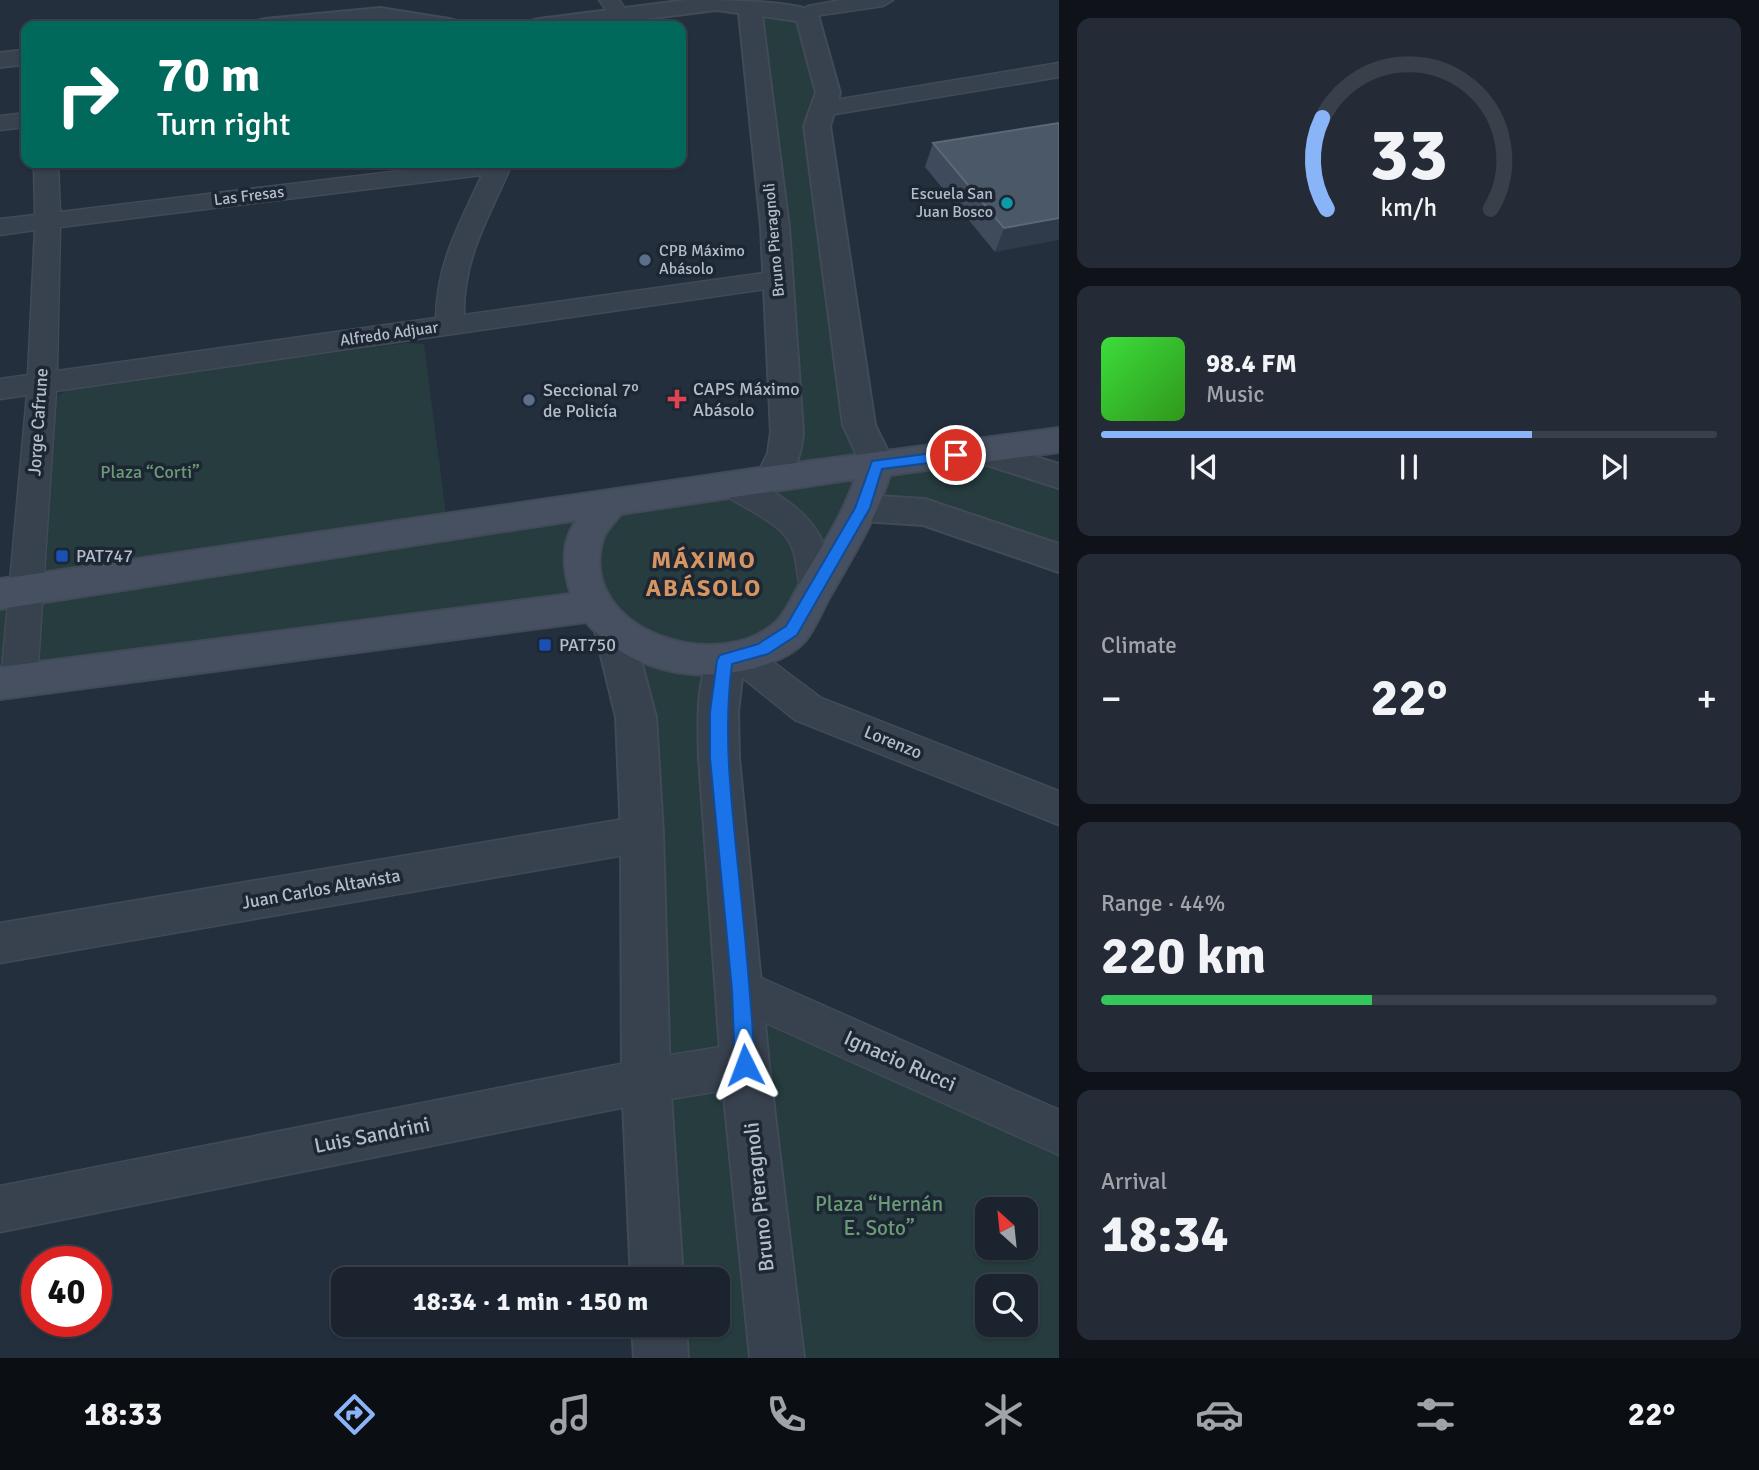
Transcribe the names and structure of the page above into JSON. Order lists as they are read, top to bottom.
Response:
{
  "streets": {
    "street": [
      "Las Fresas",
      "Bruno Pieragnoli",
      "Alfredo Adjuar",
      "Jorge Cafrune",
      "Lorenzo",
      "Juan Carlos Altavista",
      "Ignacio Rucci",
      "Luis Sandrini"
    ]
  },
  "crossings": [
    ["Las Fresas", "Jorge Cafrune"],
    ["Bruno Pieragnoli", "Alfredo Adjuar"],
    ["Bruno Pieragnoli", "Lorenzo"],
    ["Bruno Pieragnoli", "Ignacio Rucci"],
    ["Bruno Pieragnoli", "Luis Sandrini"],
    ["Alfredo Adjuar", "Jorge Cafrune"]
  ],
  "districts": ["MÁXIMO ABÁSOLO"],
  "parks": ["Plaza “Corti”", "Plaza “Hernán E. Soto”"],
  "places": {
    "other": ["Escuela San Juan Bosco", "CPB Máximo Abásolo", "Seccional 7º de Policía"],
    "health": ["CAPS Máximo Abásolo"],
    "transit": ["PAT747", "PAT750"]
  },
  "north": "top left",
  "page": {
    "turn": ["70 m", "Turn right"],
    "song": ["98.4 FM", "Music"],
    "tile": [
      "Climate",
      ["Range · 44%", "220 km"],
      ["Arrival", "18:34"]
    ],
    "heat": ["−", "22°", "+"],
    "limit": "40",
    "trip": "18:34 · 1 min · 150 m",
    "tabs": ["18:33", "22°"],
    "gauge": ["33", "km/h"]
  }
}
